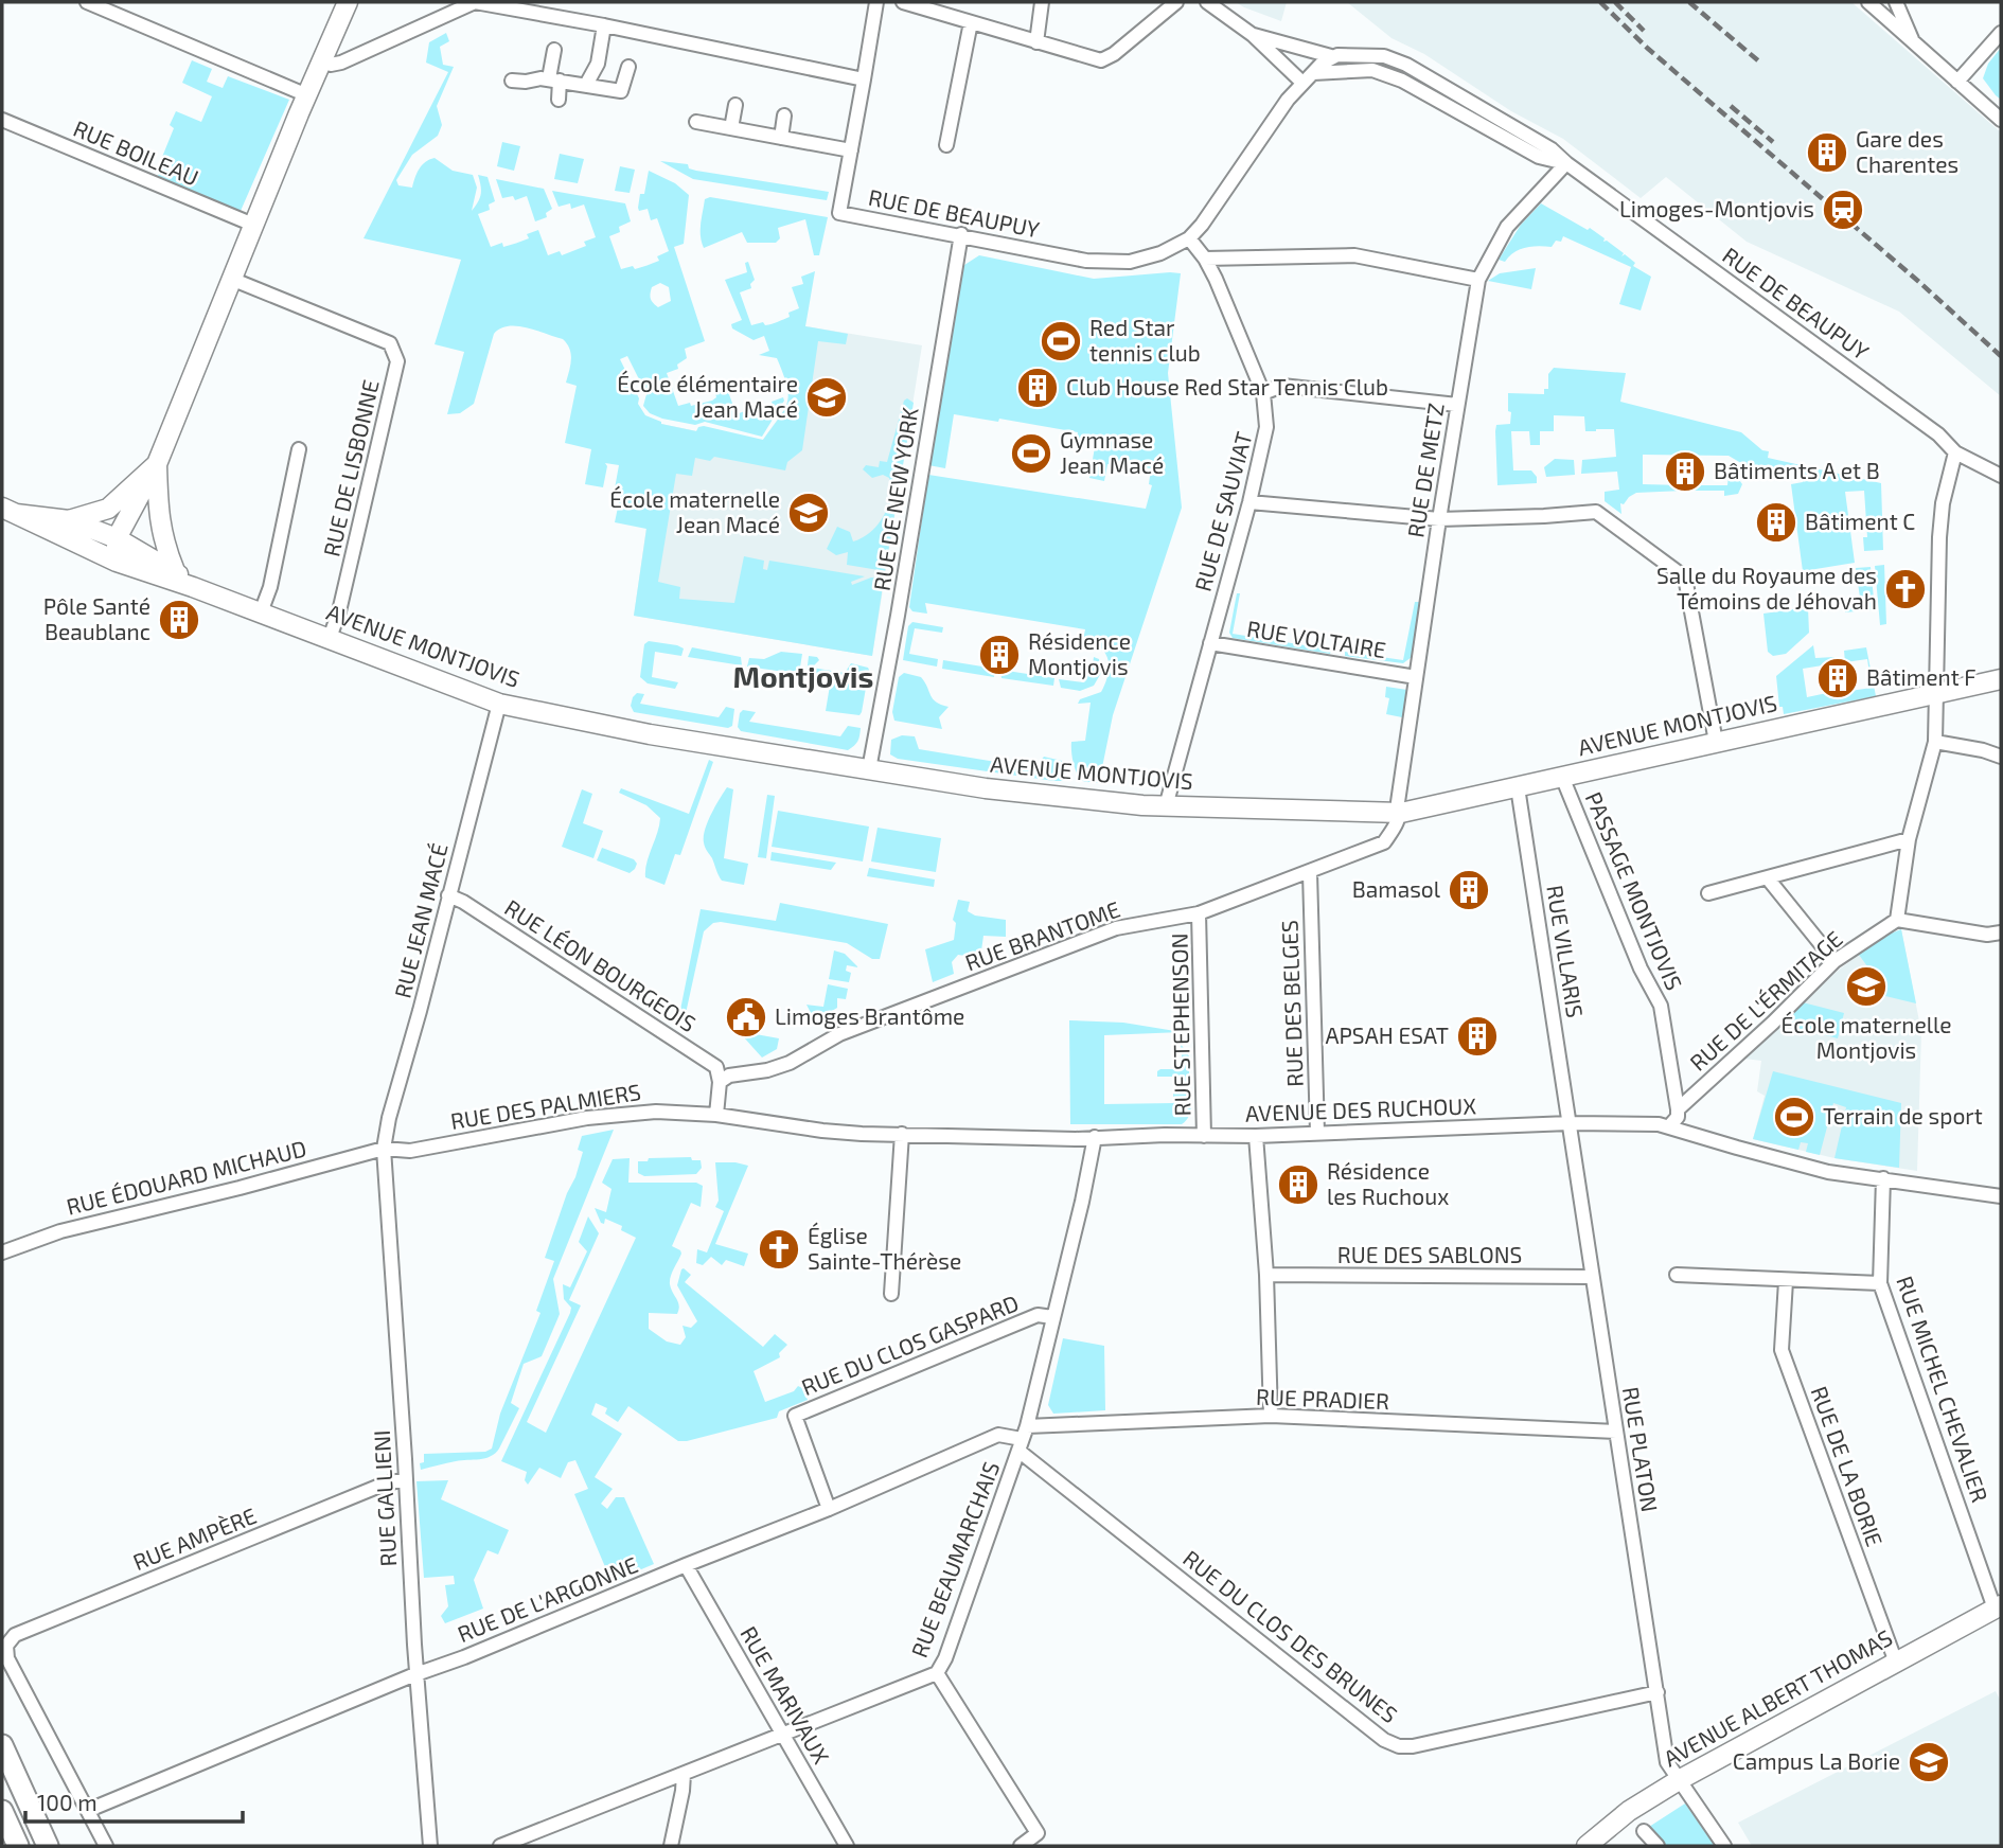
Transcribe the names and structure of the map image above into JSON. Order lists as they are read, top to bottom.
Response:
{
  "streets": {
    "main road": ["AVENUE MONTJOVIS", "AVENUE ALBERT THOMAS"],
    "street": [
      "RUE BOILEAU",
      "RUE DE BEAUPUY",
      "RUE DE LISBONNE",
      "RUE DE METZ",
      "RUE DE NEW YORK",
      "RUE DE SAUVIAT",
      "RUE VOLTAIRE",
      "PASSAGE MONTJOVIS",
      "RUE JEAN MACÉ",
      "RUE BRANTOME",
      "RUE VILLARIS",
      "RUE LÉON BOURGEOIS",
      "RUE DE L'ÉRMITAGE",
      "RUE DES BELGES",
      "RUE STEPHENSON",
      "RUE DES PALMIERS",
      "AVENUE DES RUCHOUX",
      "RUE ÉDOUARD MICHAUD",
      "RUE DES SABLONS",
      "RUE DU CLOS GASPARD",
      "RUE MICHEL CHEVALIER",
      "RUE PRADIER",
      "RUE PLATON",
      "RUE DE LA BORIE",
      "RUE GALLIENI",
      "RUE AMPÈRE",
      "RUE BEAUMARCHAIS",
      "RUE DE L'ARGONNE",
      "RUE DU CLOS DES BRUNES",
      "RUE MARIVAUX"
    ]
  },
  "crossings": [
    ["RUE DE BEAUPUY", "RUE DE METZ"],
    ["RUE DE BEAUPUY", "RUE DE NEW YORK"],
    ["RUE DE BEAUPUY", "RUE DE SAUVIAT"],
    ["RUE DE LISBONNE", "AVENUE MONTJOVIS"],
    ["RUE DE METZ", "RUE VOLTAIRE"],
    ["RUE DE METZ", "AVENUE MONTJOVIS"],
    ["RUE DE METZ", "RUE BRANTOME"],
    ["RUE DE NEW YORK", "AVENUE MONTJOVIS"],
    ["RUE DE SAUVIAT", "RUE VOLTAIRE"],
    ["RUE DE SAUVIAT", "AVENUE MONTJOVIS"],
    ["AVENUE MONTJOVIS", "PASSAGE MONTJOVIS"],
    ["AVENUE MONTJOVIS", "RUE JEAN MACÉ"],
    ["AVENUE MONTJOVIS", "RUE BRANTOME"],
    ["AVENUE MONTJOVIS", "RUE VILLARIS"],
    ["PASSAGE MONTJOVIS", "RUE DE L'ÉRMITAGE"],
    ["RUE JEAN MACÉ", "RUE LÉON BOURGEOIS"],
    ["RUE JEAN MACÉ", "RUE DES PALMIERS"],
    ["RUE JEAN MACÉ", "RUE ÉDOUARD MICHAUD"],
    ["RUE JEAN MACÉ", "RUE GALLIENI"],
    ["RUE BRANTOME", "RUE LÉON BOURGEOIS"],
    ["RUE BRANTOME", "RUE DES BELGES"],
    ["RUE BRANTOME", "RUE STEPHENSON"],
    ["RUE VILLARIS", "AVENUE DES RUCHOUX"],
    ["RUE VILLARIS", "RUE PLATON"],
    ["RUE DE L'ÉRMITAGE", "AVENUE DES RUCHOUX"],
    ["RUE DES BELGES", "AVENUE DES RUCHOUX"],
    ["RUE STEPHENSON", "AVENUE DES RUCHOUX"],
    ["RUE DES PALMIERS", "AVENUE DES RUCHOUX"],
    ["RUE DES PALMIERS", "RUE ÉDOUARD MICHAUD"],
    ["RUE DES PALMIERS", "RUE GALLIENI"],
    ["AVENUE DES RUCHOUX", "RUE MICHEL CHEVALIER"],
    ["AVENUE DES RUCHOUX", "RUE PLATON"],
    ["AVENUE DES RUCHOUX", "RUE BEAUMARCHAIS"],
    ["RUE ÉDOUARD MICHAUD", "RUE GALLIENI"],
    ["RUE DES SABLONS", "RUE PLATON"],
    ["RUE DU CLOS GASPARD", "RUE BEAUMARCHAIS"],
    ["RUE DU CLOS GASPARD", "RUE DE L'ARGONNE"],
    ["RUE MICHEL CHEVALIER", "AVENUE ALBERT THOMAS"],
    ["RUE PRADIER", "RUE PLATON"],
    ["RUE PRADIER", "RUE BEAUMARCHAIS"],
    ["RUE PRADIER", "RUE DE L'ARGONNE"],
    ["RUE PRADIER", "RUE DU CLOS DES BRUNES"],
    ["RUE PLATON", "RUE DU CLOS DES BRUNES"],
    ["RUE PLATON", "AVENUE ALBERT THOMAS"],
    ["RUE DE LA BORIE", "AVENUE ALBERT THOMAS"],
    ["RUE GALLIENI", "RUE AMPÈRE"],
    ["RUE GALLIENI", "RUE DE L'ARGONNE"],
    ["RUE AMPÈRE", "RUE DE L'ARGONNE"],
    ["RUE BEAUMARCHAIS", "RUE DE L'ARGONNE"],
    ["RUE BEAUMARCHAIS", "RUE DU CLOS DES BRUNES"],
    ["RUE BEAUMARCHAIS", "RUE MARIVAUX"],
    ["RUE DE L'ARGONNE", "RUE DU CLOS DES BRUNES"],
    ["RUE DE L'ARGONNE", "RUE MARIVAUX"]
  ],
  "districts": ["Montjovis"],
  "places": {
    "building": [
      "Gare des Charentes",
      "Club House Red Star Tennis Club",
      "Bâtiments A et B",
      "Bâtiment C",
      "Pôle Santé Beaublanc",
      "Résidence Montjovis",
      "Bâtiment F",
      "Bamasol",
      "APSAH ESAT",
      "Résidence les Ruchoux"
    ],
    "station": ["Limoges-Montjovis"],
    "sports": ["Red Star tennis club", "Gymnase Jean Macé", "Terrain de sport"],
    "school or university": [
      "École élémentaire Jean Macé",
      "École maternelle Jean Macé",
      "École maternelle Montjovis",
      "Campus La Borie"
    ],
    "church": ["Salle du Royaume des Témoins de Jéhovah", "Église Sainte-Thérèse"],
    "public building": ["Limoges Brantôme"]
  },
  "scale_bar": "100 m"
}
